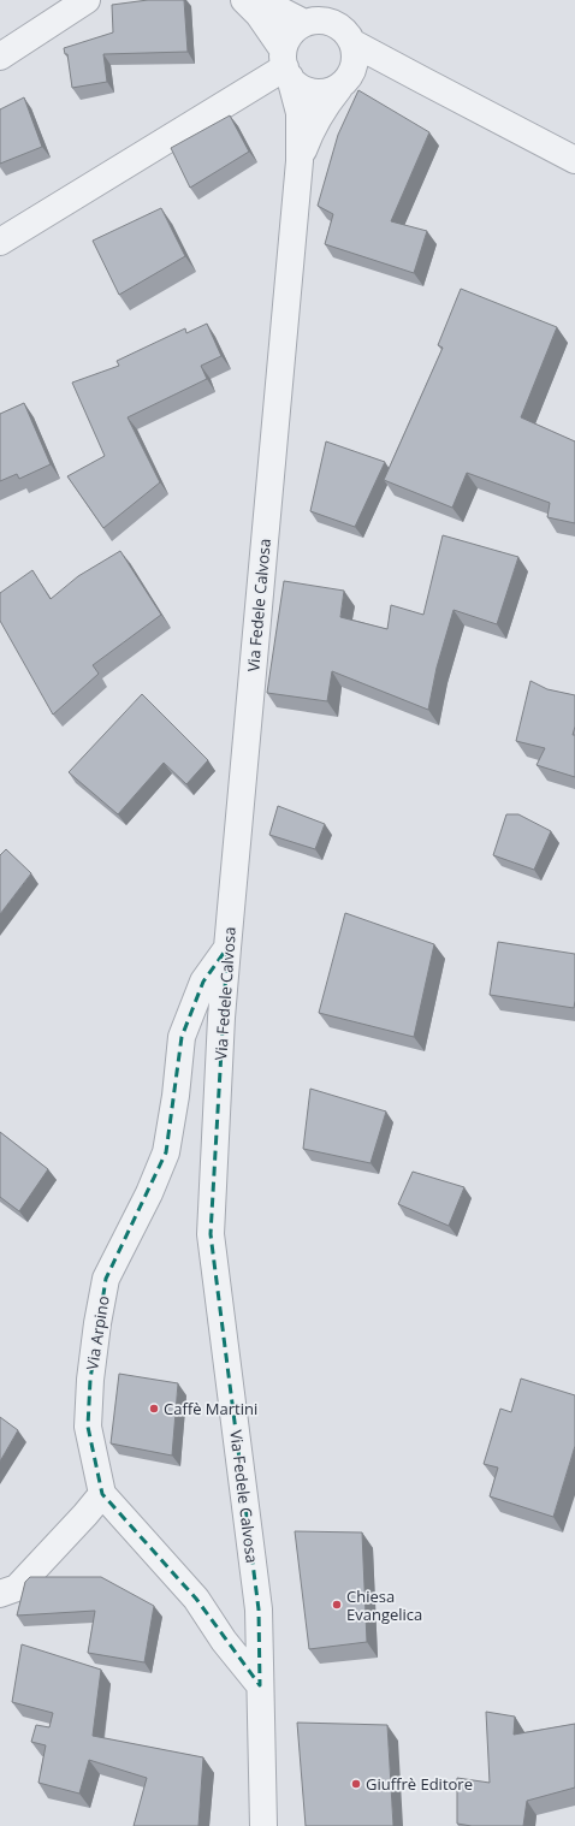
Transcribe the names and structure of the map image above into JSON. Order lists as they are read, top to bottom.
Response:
{
  "streets": {
    "street": ["Via Fedele Calvosa", "Via Arpino"]
  },
  "crossings": [
    ["Via Fedele Calvosa", "Via Arpino"]
  ],
  "places": ["Caffè Martini", "Chiesa Evangelica", "Giuffrè Editore"]
}
